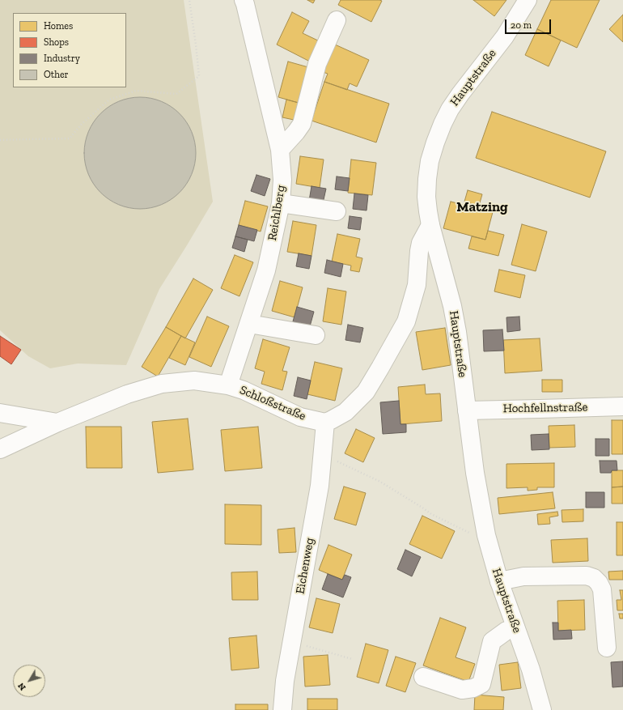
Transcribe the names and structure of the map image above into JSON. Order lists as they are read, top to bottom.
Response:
{
  "streets": {
    "street": [
      "Hauptstraße",
      "Reichlberg",
      "Schloßstraße",
      "Hochfellnstraße",
      "Eichenweg"
    ]
  },
  "crossings": [
    ["Hauptstraße", "Hochfellnstraße"],
    ["Reichlberg", "Schloßstraße"],
    ["Schloßstraße", "Eichenweg"]
  ],
  "districts": ["Matzing"],
  "legend": [
    "Homes",
    "Shops",
    "Industry",
    "Other"
  ],
  "scale_bar": "20 m",
  "north": "bottom left"
}
